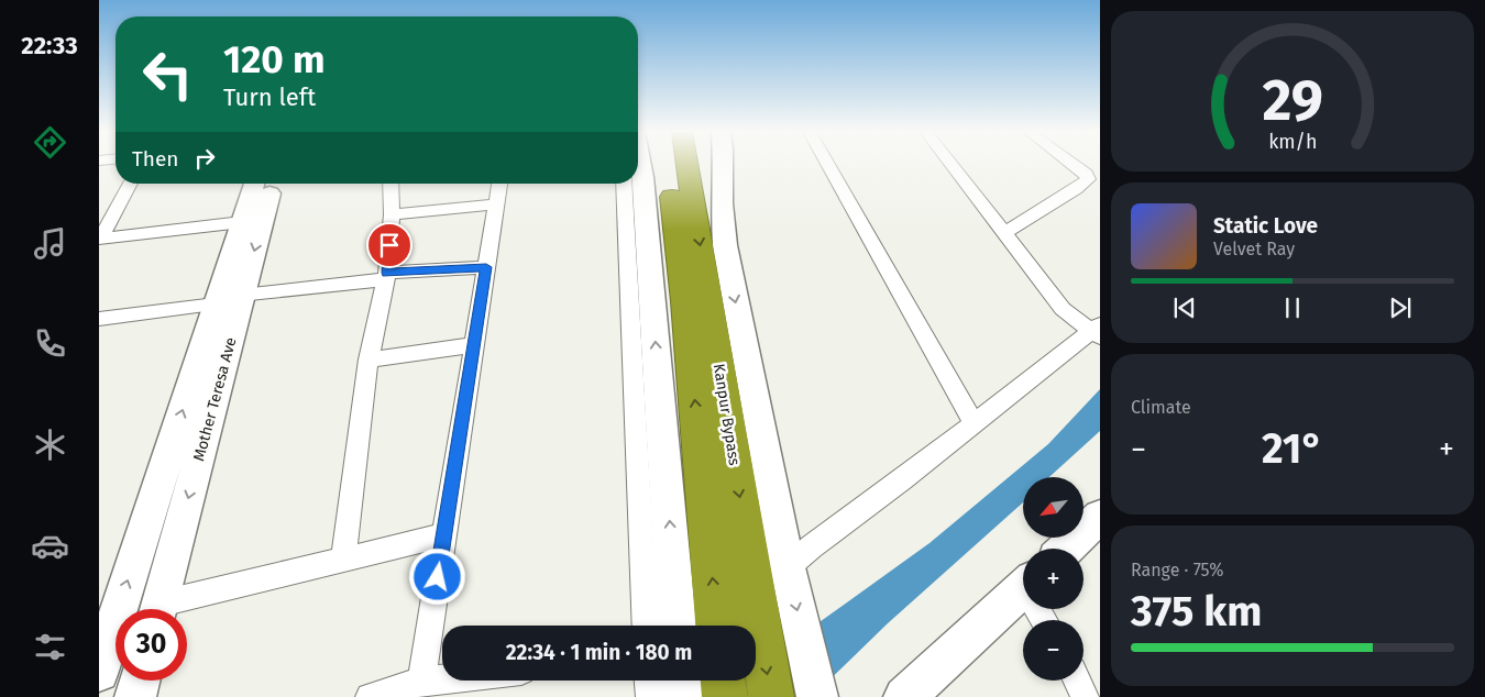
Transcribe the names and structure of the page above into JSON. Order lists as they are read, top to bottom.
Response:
{
  "streets": {
    "highway": ["Kanpur Bypass"],
    "main road": ["Mother Teresa Ave"]
  },
  "north": "bottom left",
  "page": {
    "tabs": "22:33",
    "turn": ["120 m", "Turn left"],
    "then": "Then",
    "song": ["Static Love", "Velvet Ray"],
    "tile": [
      "Climate",
      ["Range · 75%", "375 km"]
    ],
    "heat": ["−", "21°", "+"],
    "map_buttons": ["+", "−"],
    "limit": "30",
    "trip": "22:34 · 1 min · 180 m",
    "gauge": ["29", "km/h"]
  }
}
